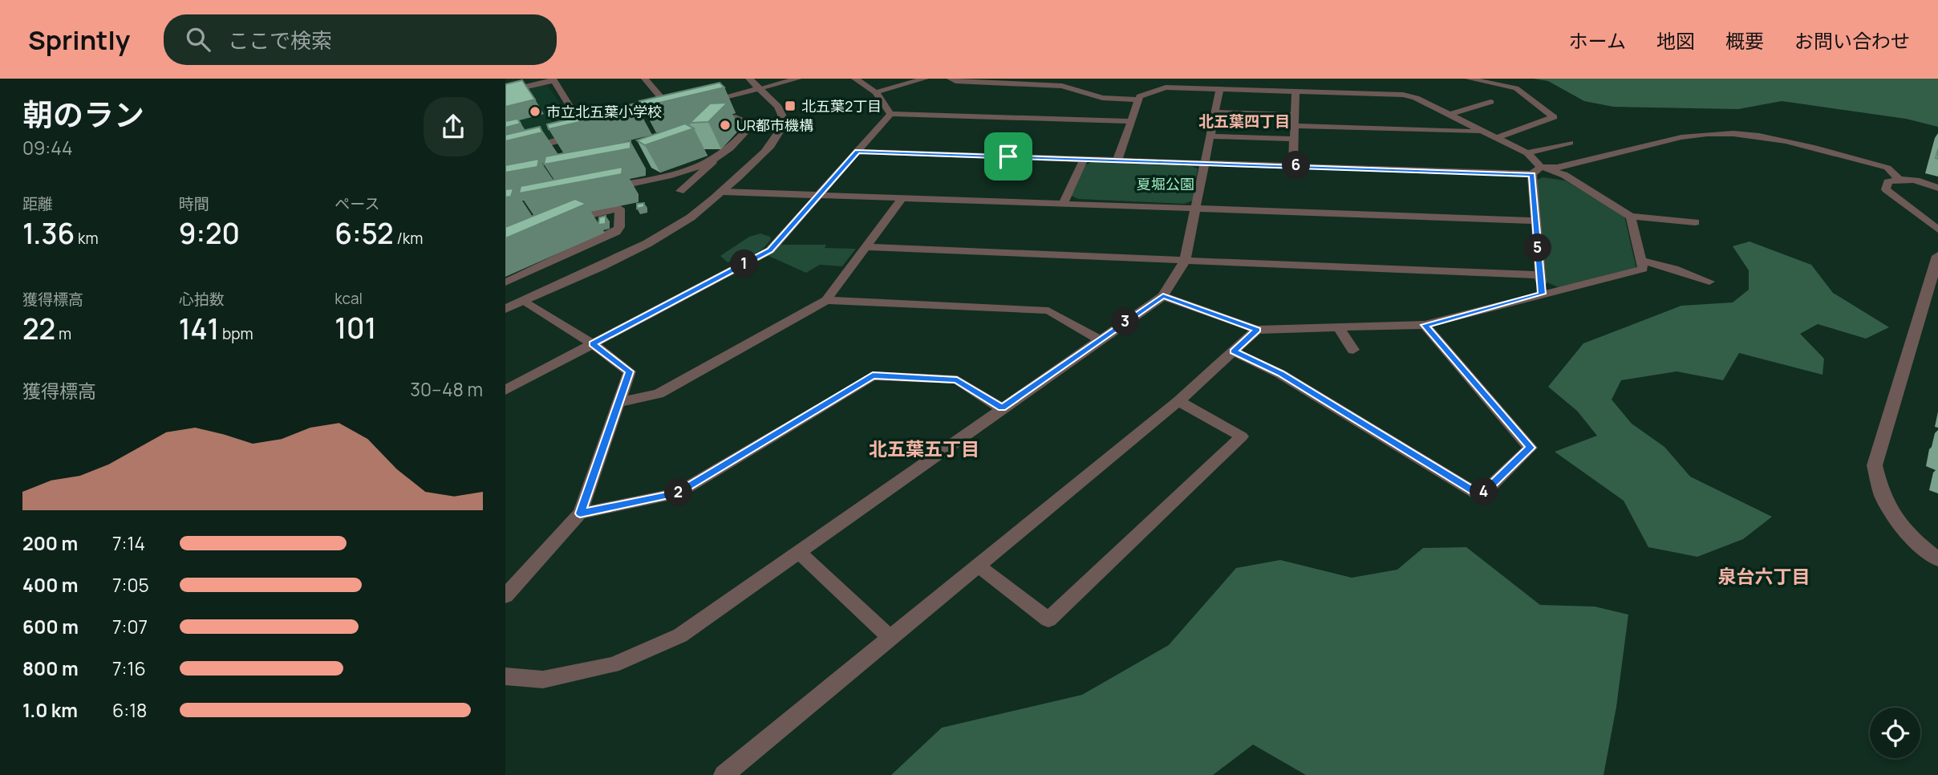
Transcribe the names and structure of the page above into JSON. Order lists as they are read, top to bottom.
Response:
{
  "districts": ["北五葉四丁目", "北五葉五丁目", "泉台六丁目"],
  "parks": ["夏堀公園"],
  "places": {
    "transit": ["北五葉2丁目"],
    "other": ["市立北五葉小学校", "UR都市機構"]
  },
  "page": {
    "header": "Sprintly",
    "search": "ここで検索",
    "nav": [
      "ホーム",
      "地図",
      "概要",
      "お問い合わせ"
    ],
    "heading": ["朝のラン", "09:44"],
    "pins": [
      "6",
      "5",
      "1",
      "3",
      "4",
      "2"
    ],
    "stats": [
      ["距離", "1.36 km"],
      ["時間", "9:20"],
      ["ペース", "6:52 /km"],
      ["獲得標高", "22 m"],
      ["心拍数", "141 bpm"],
      ["kcal", "101"]
    ],
    "chart": ["獲得標高", "30–48 m"],
    "list": [
      {
        "name": "200 m",
        "note": "7:14"
      },
      {
        "name": "400 m",
        "note": "7:05"
      },
      {
        "name": "600 m",
        "note": "7:07"
      },
      {
        "name": "800 m",
        "note": "7:16"
      },
      {
        "name": "1.0 km",
        "note": "6:18"
      }
    ]
  }
}
